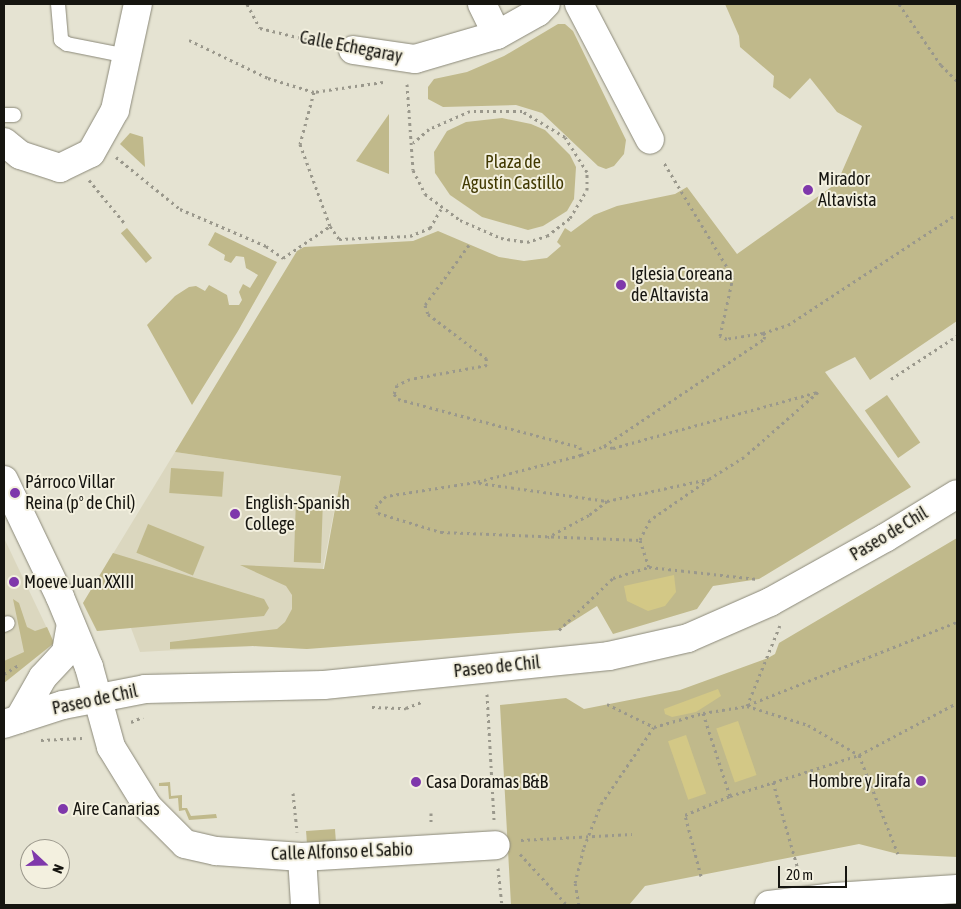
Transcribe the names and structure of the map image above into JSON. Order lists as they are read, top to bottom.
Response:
{
  "streets": {
    "street": ["Calle Echegaray", "Paseo de Chil", "Calle Alfonso el Sabio"]
  },
  "crossings": [
    ["Paseo de Chil", "Calle Alfonso el Sabio"]
  ],
  "parks": ["Plaza de Agustín Castillo"],
  "places": [
    "Mirador Altavista",
    "Iglesia Coreana de Altavista",
    "Párroco Villar Reina (pº de Chil)",
    "English-Spanish College",
    "Moeve Juan XXIII",
    "Hombre y Jirafa",
    "Casa Doramas B&B",
    "Aire Canarias"
  ],
  "scale_bar": "20 m",
  "north": "right"
}
